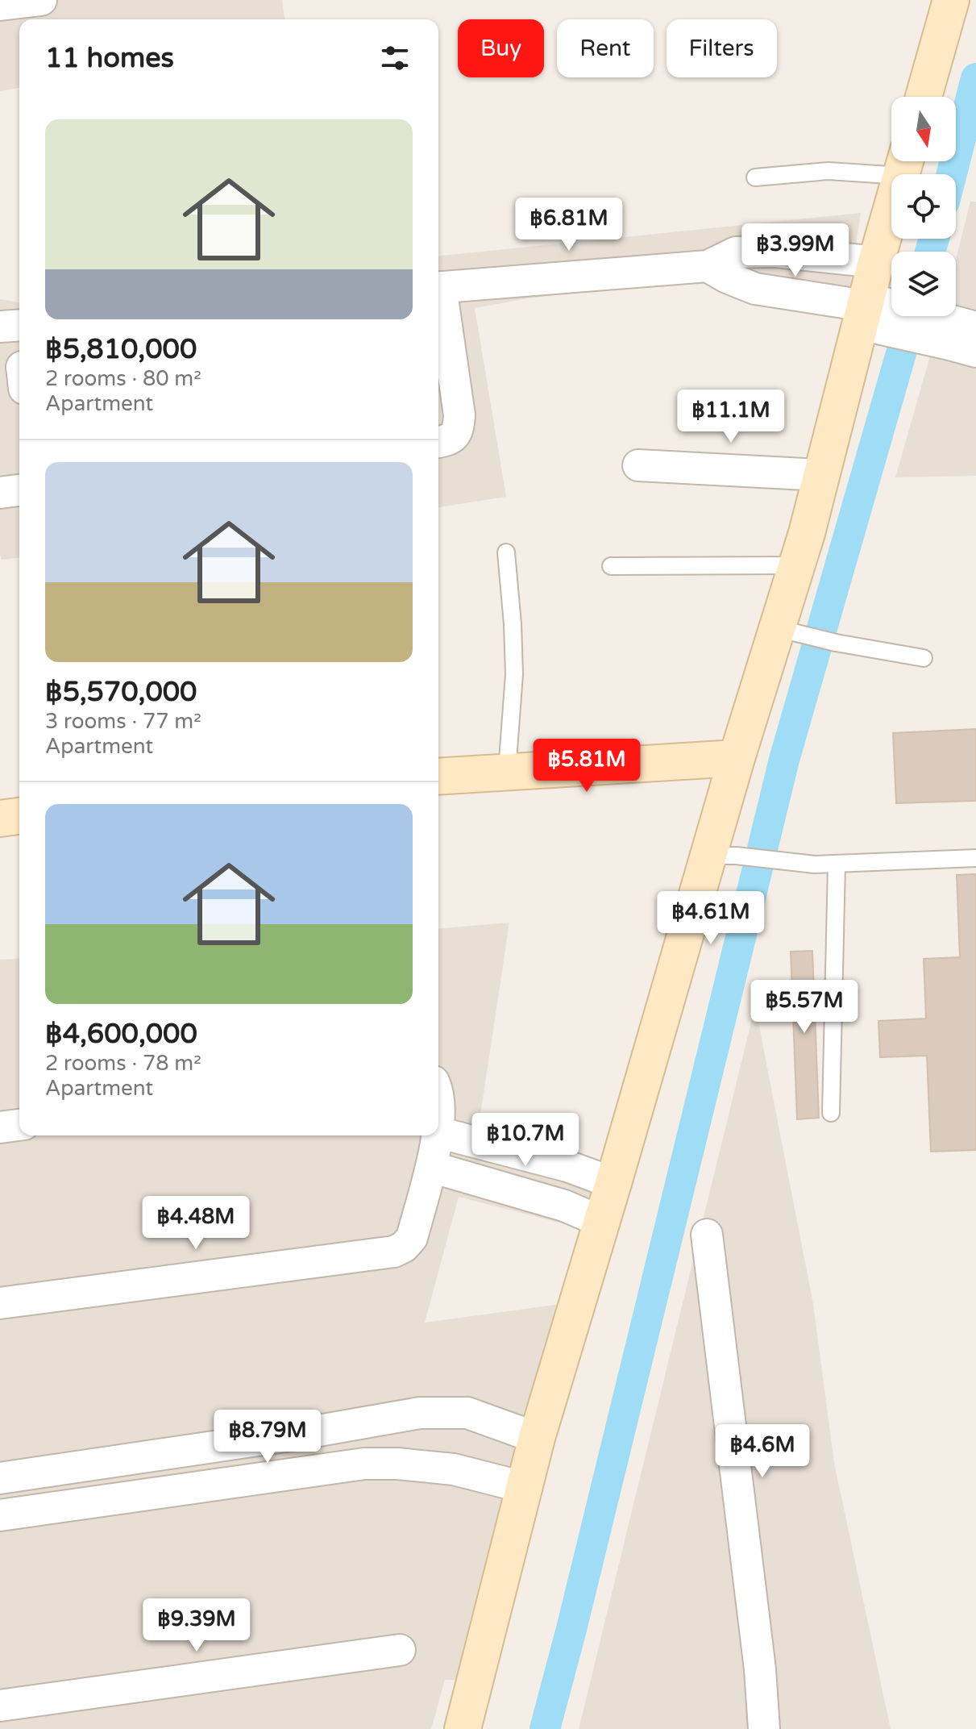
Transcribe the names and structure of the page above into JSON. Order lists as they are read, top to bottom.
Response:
{
  "north": "bottom",
  "page": {
    "chip": ["Buy", "Rent", "Filters"],
    "heading": "11 homes",
    "list": [
      {
        "name": "฿5,810,000",
        "note": "2 rooms · 80 m² · Apartment"
      },
      {
        "name": "฿5,570,000",
        "note": "3 rooms · 77 m² · Apartment"
      },
      {
        "name": "฿4,600,000",
        "note": "2 rooms · 78 m² · Apartment"
      }
    ],
    "price": [
      "฿6.81M",
      "฿3.99M",
      "฿11.1M",
      "฿5.81M",
      "฿4.61M",
      "฿5.57M",
      "฿10.7M",
      "฿4.48M",
      "฿8.79M",
      "฿4.6M",
      "฿9.39M"
    ]
  }
}
